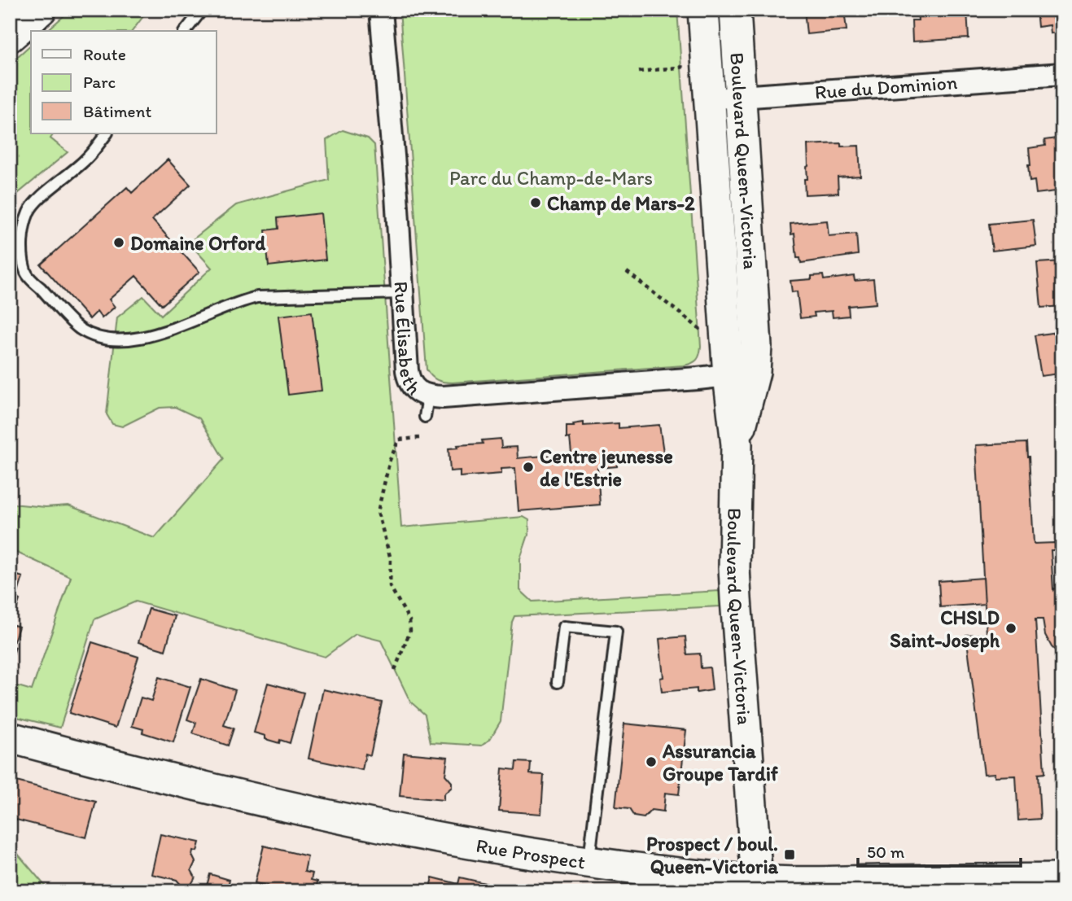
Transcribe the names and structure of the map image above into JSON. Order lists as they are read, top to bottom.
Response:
{
  "streets": {
    "main road": ["Boulevard Queen-Victoria", "Rue Prospect"],
    "street": ["Rue du Dominion", "Rue Élisabeth"]
  },
  "crossings": [
    ["Rue du Dominion", "Boulevard Queen-Victoria"],
    ["Boulevard Queen-Victoria", "Rue Élisabeth"],
    ["Boulevard Queen-Victoria", "Rue Prospect"]
  ],
  "parks": ["Parc du Champ-de-Mars"],
  "places": {
    "other": [
      "Champ de Mars-2",
      "Domaine Orford",
      "Centre jeunesse de l'Estrie",
      "CHSLD Saint-Joseph",
      "Assurancia Groupe Tardif"
    ],
    "transit": ["Prospect / boul. Queen-Victoria"]
  },
  "legend": ["Route", "Parc", "Bâtiment"],
  "scale_bar": "50 m"
}
